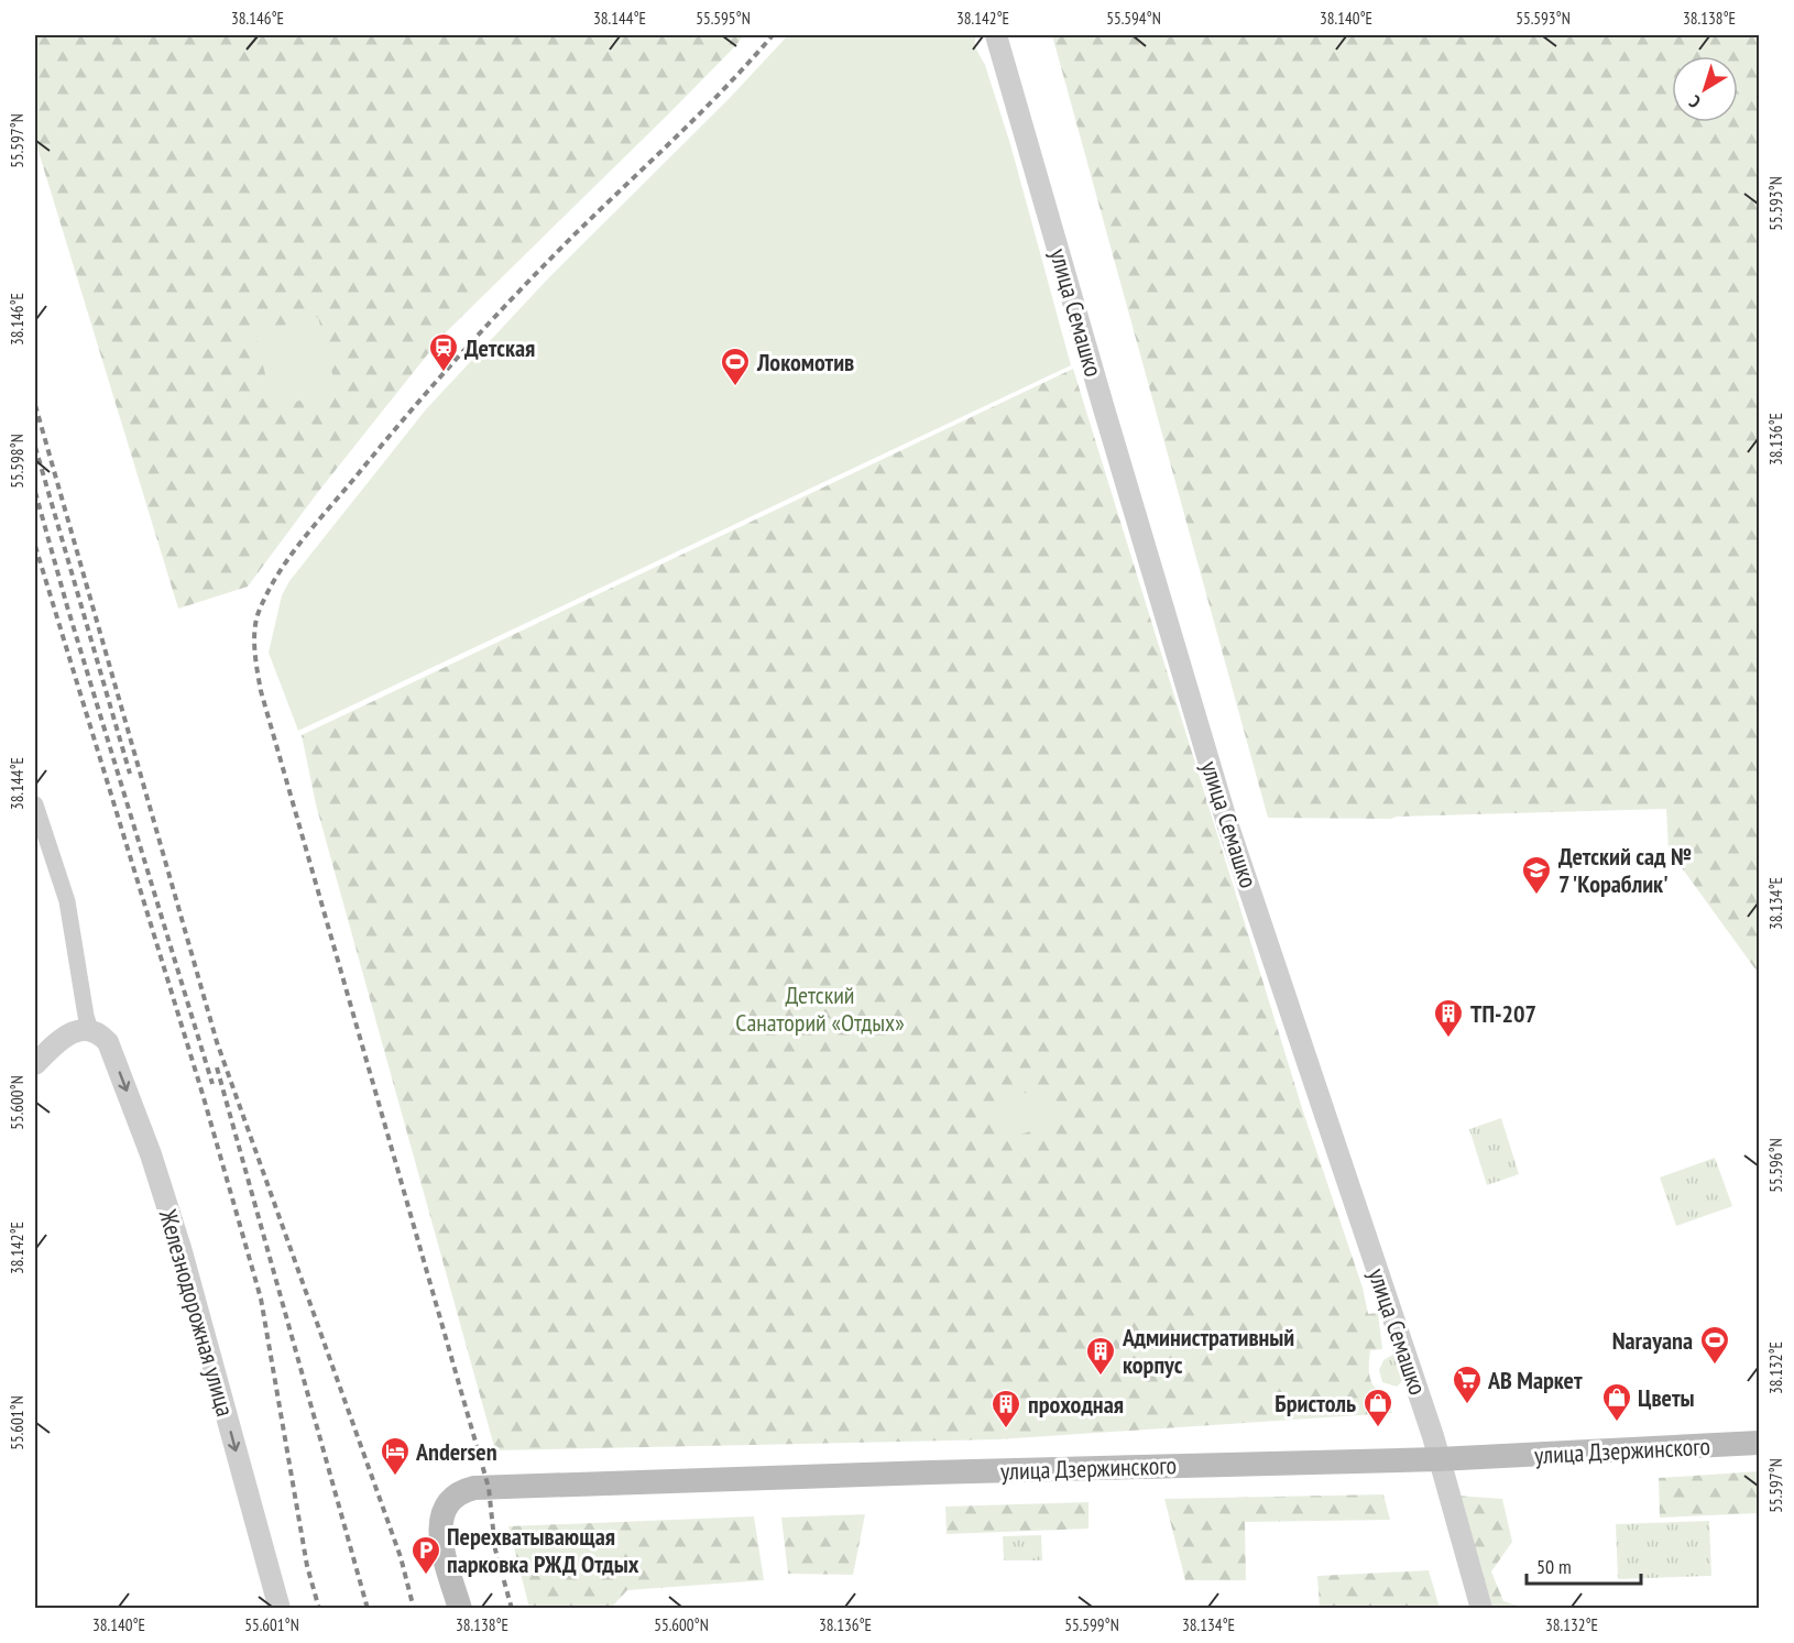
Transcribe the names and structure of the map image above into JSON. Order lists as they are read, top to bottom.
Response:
{
  "streets": {
    "main road": ["улица Дзержинского"],
    "street": ["улица Семашко", "Железнодорожная улица"]
  },
  "crossings": [
    ["улица Семашко", "улица Дзержинского"]
  ],
  "one_way": ["Железнодорожная улица"],
  "parks": ["Детский Санаторий «Отдых»"],
  "places": {
    "station": ["Детская"],
    "sports": ["Локомотив", "Narayana"],
    "school or university": ["Детский сад № 7 'Кораблик'"],
    "building": ["ТП-207", "Административный корпус", "проходная"],
    "supermarket": ["АВ Маркет"],
    "shop": ["Цветы", "Бристоль"],
    "hotel": ["Andersen"],
    "parking": ["Перехватывающая парковка РЖД Отдых"]
  },
  "scale_bar": "50 m",
  "north": "bottom left",
  "coordinates": [
    "38.146°E",
    "38.144°E",
    "55.595°N",
    "38.142°E",
    "55.594°N",
    "38.140°E",
    "55.593°N",
    "38.138°E",
    "55.597°N",
    "38.136°E",
    "55.598°N",
    "38.134°E",
    "55.600°N",
    "55.596°N",
    "38.132°E",
    "55.601°N",
    "55.599°N"
  ]
}
